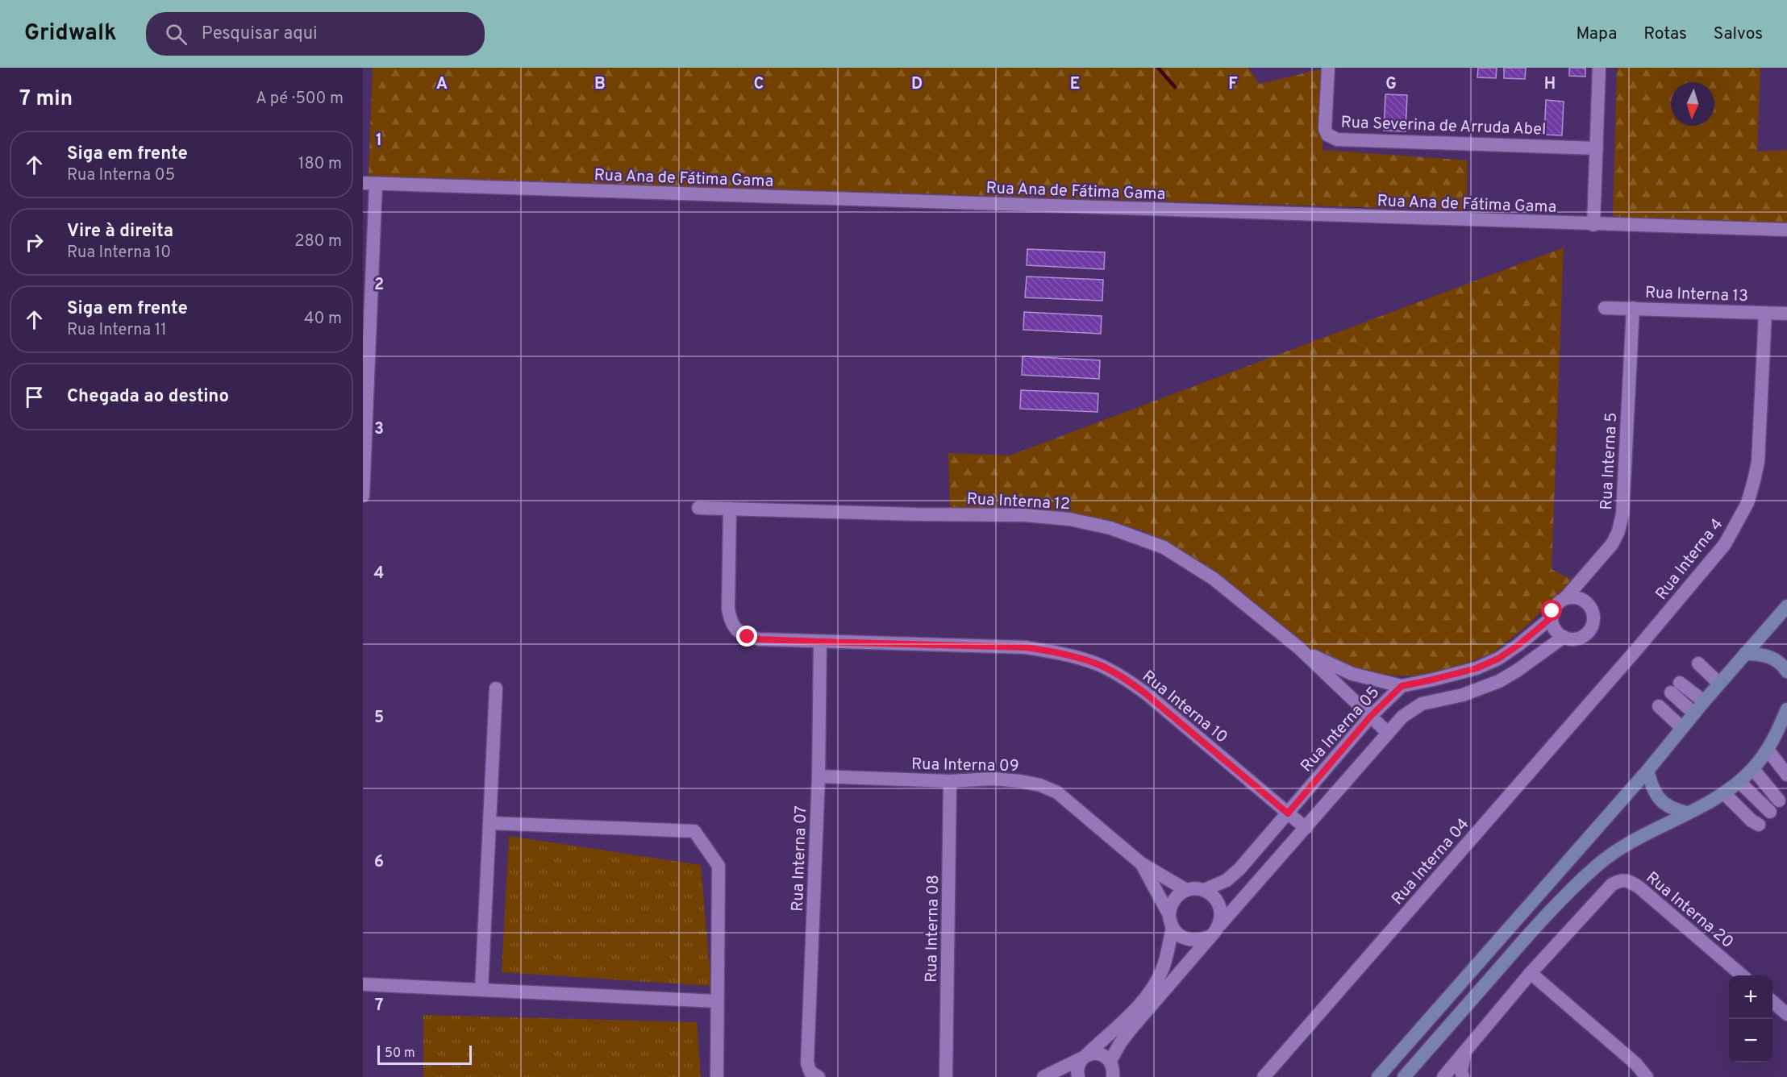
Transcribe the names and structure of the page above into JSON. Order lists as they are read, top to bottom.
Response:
{
  "streets": {
    "street": [
      "Rua Severina de Arruda Abel",
      "Rua Ana de Fátima Gama",
      "Rua Interna 13",
      "Rua Interna 5",
      "Rua Interna 12",
      "Rua Interna 4",
      "Rua Interna 10",
      "Rua Interna 05",
      "Rua Interna 09",
      "Rua Interna 07",
      "Rua Interna 04",
      "Rua Interna 20",
      "Rua Interna 08"
    ]
  },
  "crossings": [
    ["Rua Interna 13", "Rua Interna 5"],
    ["Rua Interna 13", "Rua Interna 4"],
    ["Rua Interna 5", "Rua Interna 05"],
    ["Rua Interna 12", "Rua Interna 10"],
    ["Rua Interna 12", "Rua Interna 05"],
    ["Rua Interna 4", "Rua Interna 04"],
    ["Rua Interna 10", "Rua Interna 05"],
    ["Rua Interna 10", "Rua Interna 07"],
    ["Rua Interna 05", "Rua Interna 09"],
    ["Rua Interna 09", "Rua Interna 07"],
    ["Rua Interna 09", "Rua Interna 08"]
  ],
  "scale_bar": "50 m",
  "north": "bottom",
  "page": {
    "header": "Gridwalk",
    "search": "Pesquisar aqui",
    "nav": ["Mapa", "Rotas", "Salvos"],
    "heading": ["7 min", "A pé · 500 m"],
    "list": [
      ["Siga em frente", "Rua Interna 05", "180 m"],
      ["Vire à direita", "Rua Interna 10", "280 m"],
      ["Siga em frente", "Rua Interna 11", "40 m"],
      "Chegada ao destino"
    ],
    "map_buttons": ["+", "−"],
    "scale": "50 m"
  },
  "grid": {
    "columns": [
      "A",
      "B",
      "C",
      "D",
      "E",
      "F",
      "G",
      "H"
    ],
    "rows": [
      "1",
      "2",
      "3",
      "4",
      "5",
      "6",
      "7"
    ]
  }
}
